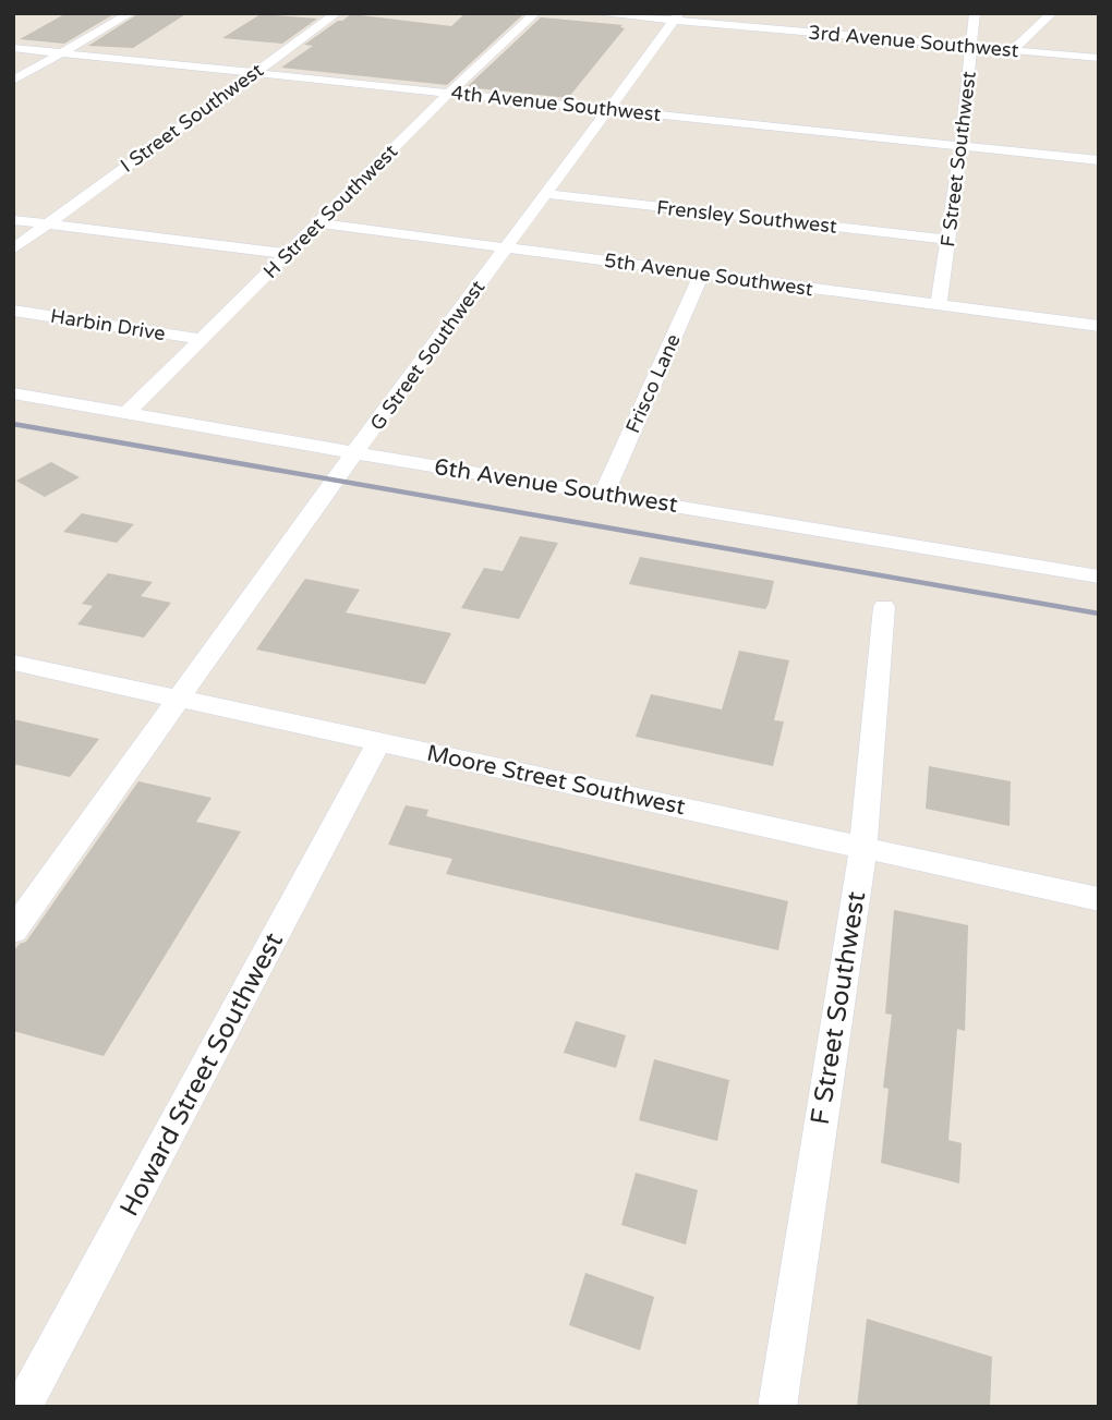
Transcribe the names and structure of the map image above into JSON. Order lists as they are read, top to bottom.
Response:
{
  "streets": {
    "street": [
      "3rd Avenue Southwest",
      "4th Avenue Southwest",
      "I Street Southwest",
      "F Street Southwest",
      "H Street Southwest",
      "Frensley Southwest",
      "5th Avenue Southwest",
      "Harbin Drive",
      "G Street Southwest",
      "Frisco Lane",
      "6th Avenue Southwest",
      "Moore Street Southwest",
      "Howard Street Southwest"
    ]
  },
  "crossings": [
    ["3rd Avenue Southwest", "F Street Southwest"],
    ["3rd Avenue Southwest", "G Street Southwest"],
    ["4th Avenue Southwest", "I Street Southwest"],
    ["4th Avenue Southwest", "F Street Southwest"],
    ["4th Avenue Southwest", "H Street Southwest"],
    ["4th Avenue Southwest", "G Street Southwest"],
    ["F Street Southwest", "Frensley Southwest"],
    ["F Street Southwest", "5th Avenue Southwest"],
    ["F Street Southwest", "Moore Street Southwest"],
    ["H Street Southwest", "5th Avenue Southwest"],
    ["H Street Southwest", "Harbin Drive"],
    ["H Street Southwest", "6th Avenue Southwest"],
    ["Frensley Southwest", "G Street Southwest"],
    ["5th Avenue Southwest", "G Street Southwest"],
    ["5th Avenue Southwest", "Frisco Lane"],
    ["G Street Southwest", "6th Avenue Southwest"],
    ["G Street Southwest", "Moore Street Southwest"],
    ["Frisco Lane", "6th Avenue Southwest"],
    ["Moore Street Southwest", "Howard Street Southwest"]
  ]
}
